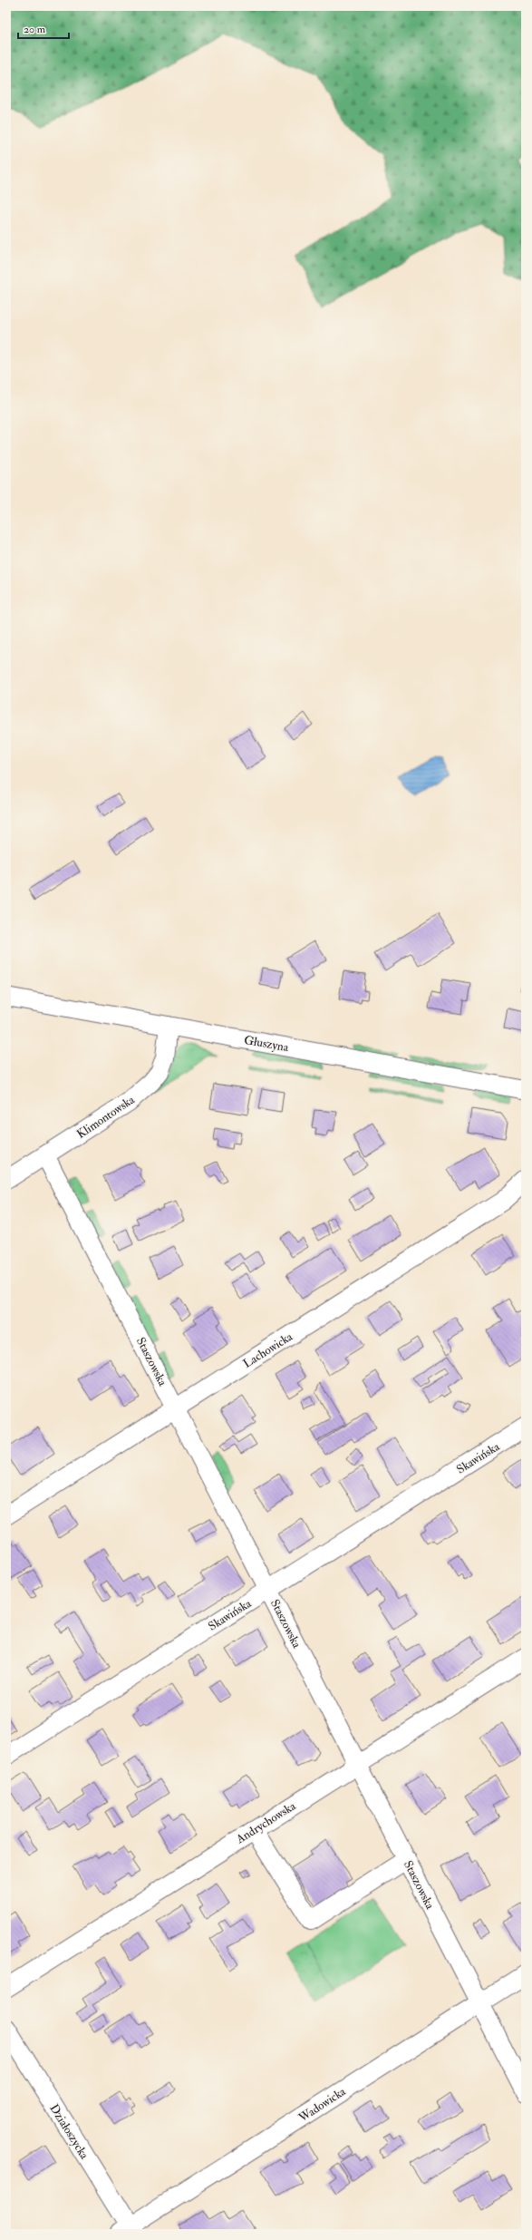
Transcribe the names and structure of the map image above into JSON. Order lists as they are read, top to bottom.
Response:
{
  "streets": {
    "street": [
      "Głuszyna",
      "Klimontowska",
      "Lachowicka",
      "Staszowska",
      "Skawińska",
      "Andrychowska",
      "Wadowicka",
      "Działoszycka"
    ]
  },
  "crossings": [
    ["Głuszyna", "Klimontowska"],
    ["Klimontowska", "Staszowska"],
    ["Lachowicka", "Staszowska"],
    ["Staszowska", "Skawińska"],
    ["Staszowska", "Andrychowska"],
    ["Staszowska", "Wadowicka"],
    ["Wadowicka", "Działoszycka"]
  ],
  "scale_bar": "20 m"
}
